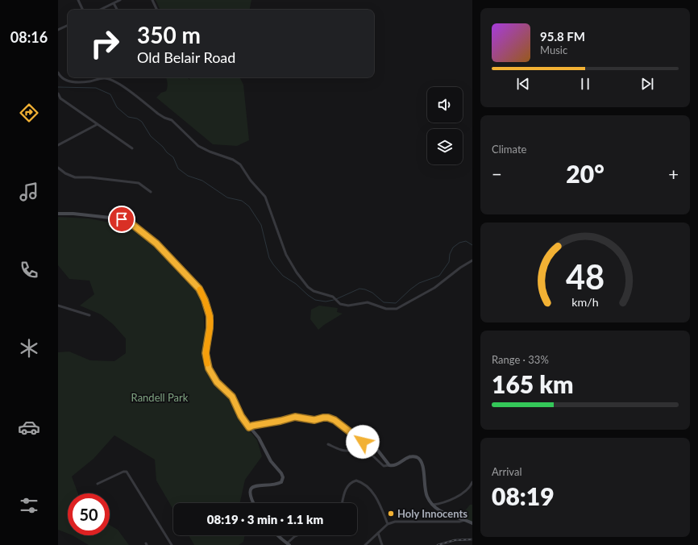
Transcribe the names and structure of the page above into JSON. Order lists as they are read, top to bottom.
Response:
{
  "parks": ["Randell Park"],
  "places": ["Holy Innocents"],
  "page": {
    "tabs": "08:16",
    "turn": ["350 m", "Old Belair Road"],
    "song": ["95.8 FM", "Music"],
    "tile": [
      "Climate",
      ["Range · 33%", "165 km"],
      ["Arrival", "08:19"]
    ],
    "heat": ["−", "20°", "+"],
    "limit": "50",
    "trip": "08:19 · 3 min · 1.1 km",
    "gauge": ["48", "km/h"]
  }
}
